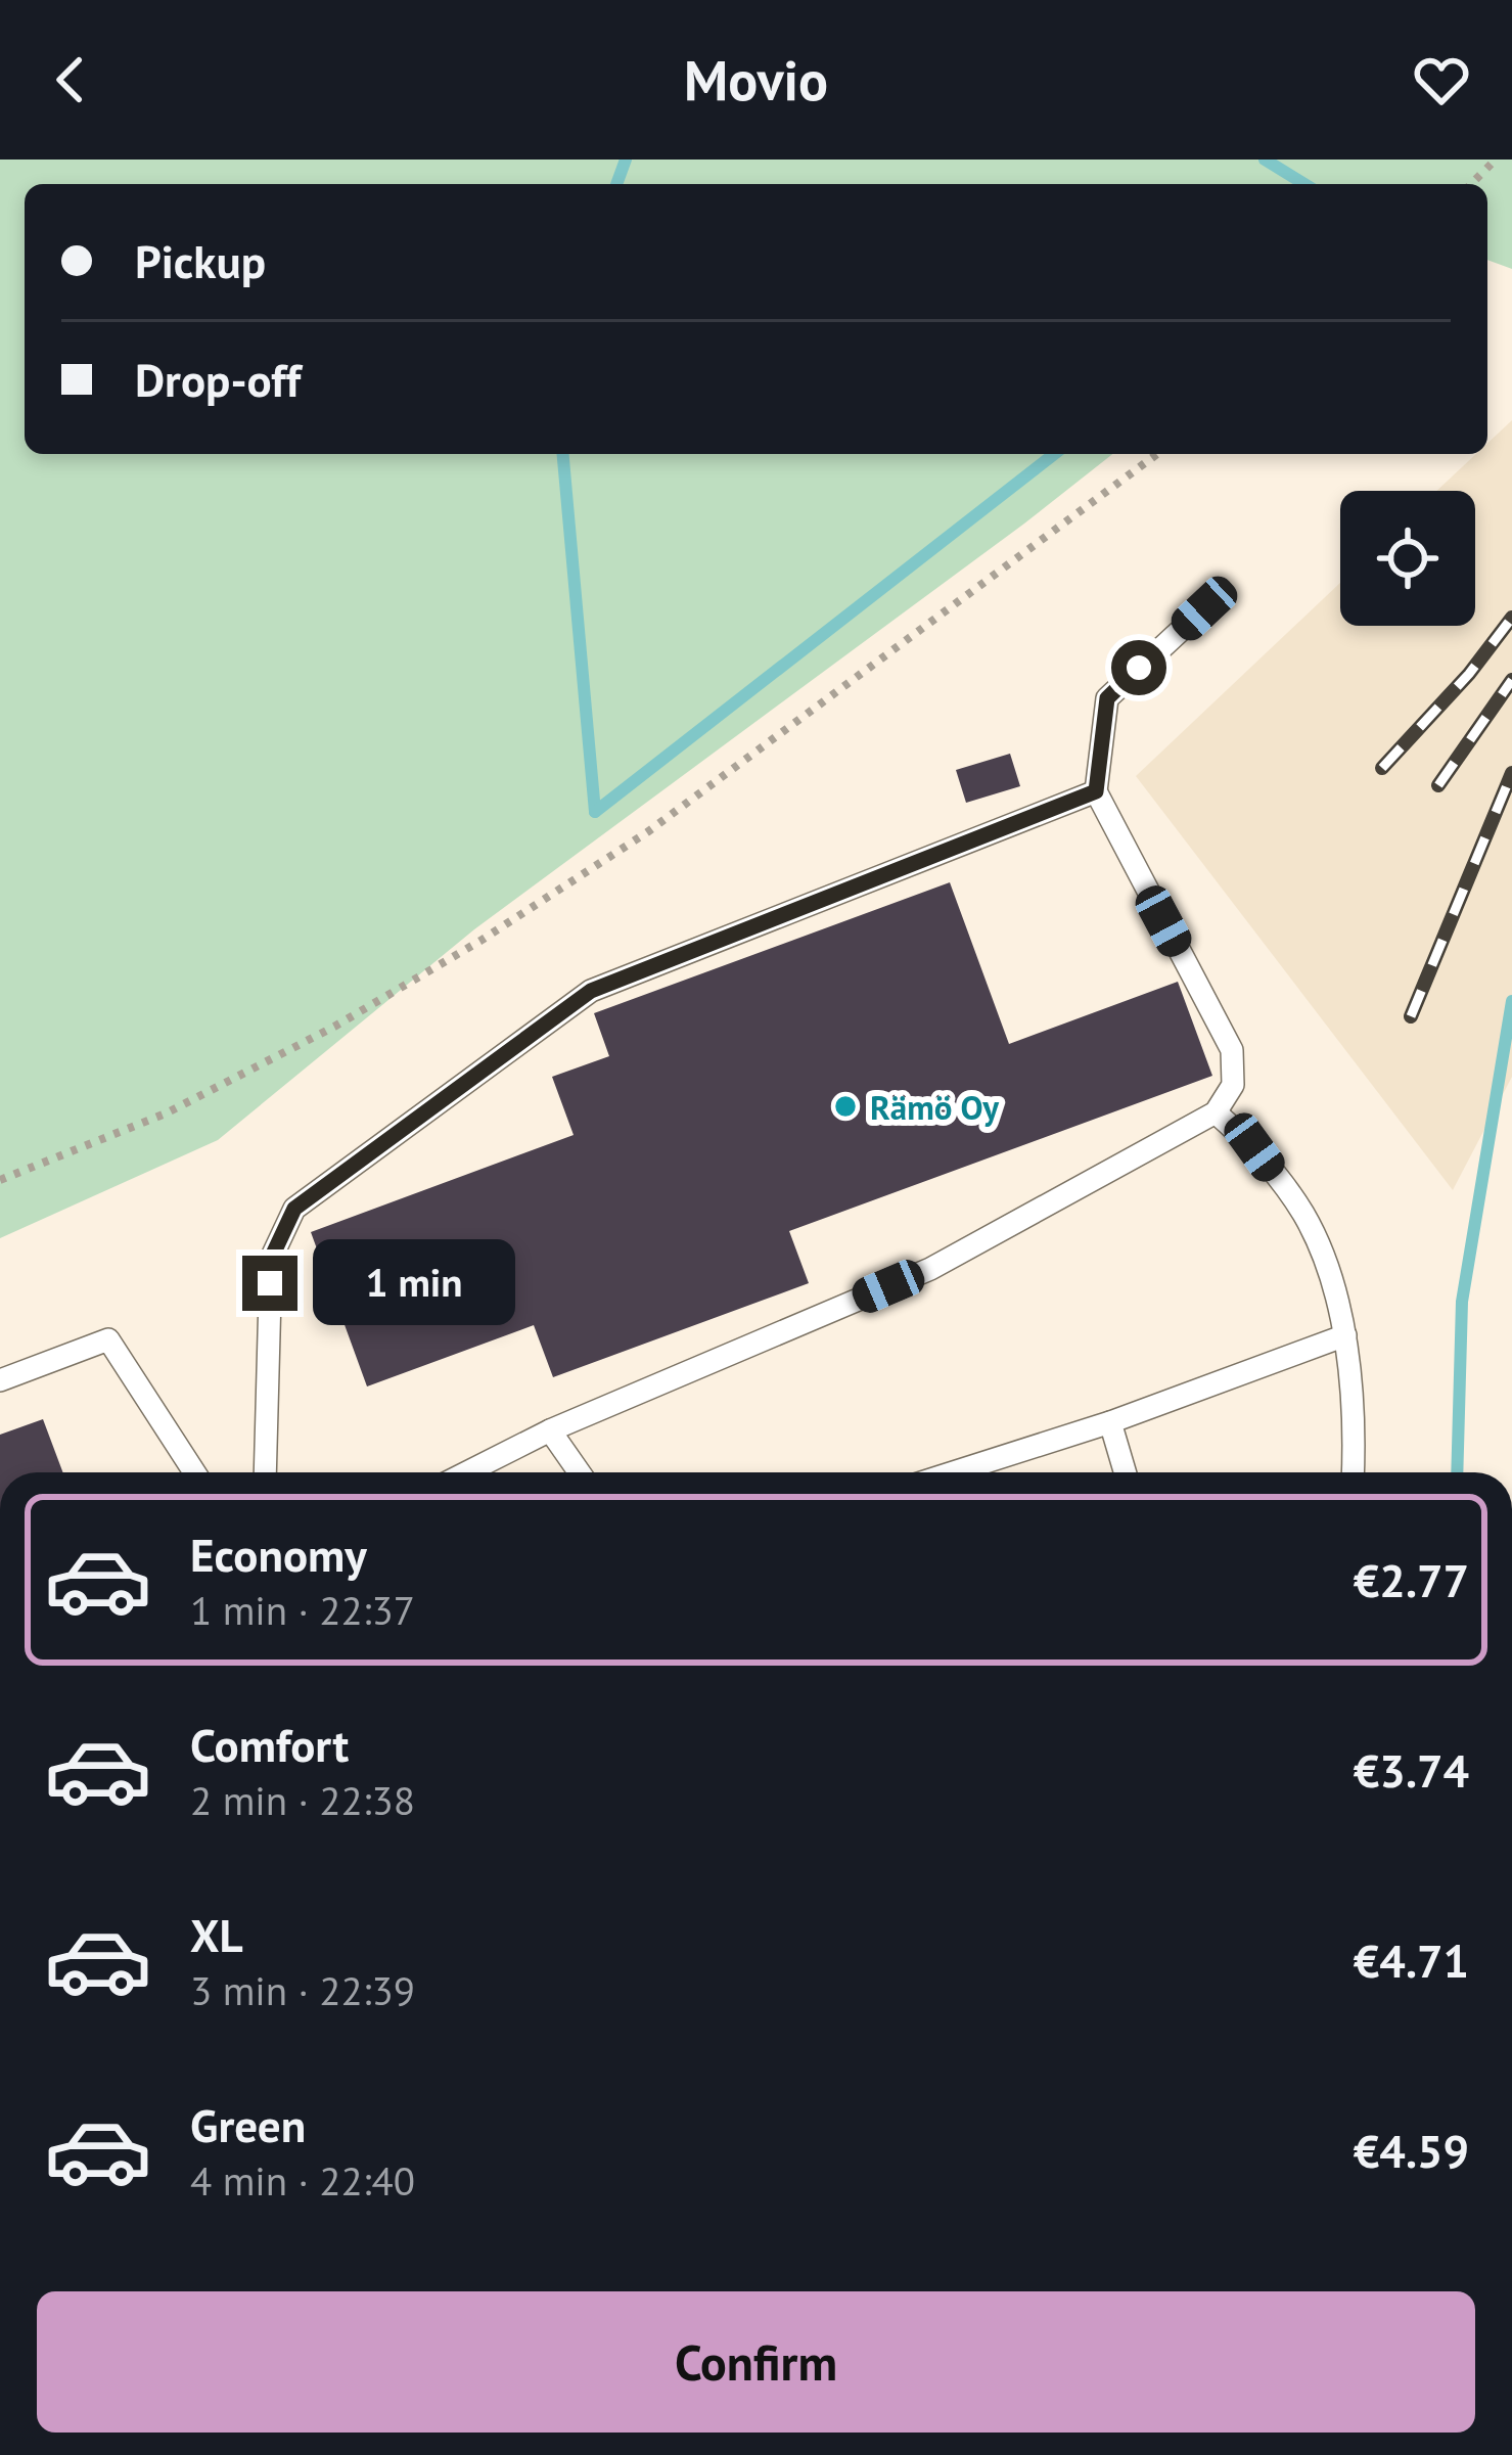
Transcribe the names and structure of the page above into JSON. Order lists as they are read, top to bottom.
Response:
{
  "places": ["Rämö Oy"],
  "page": {
    "header": "Movio",
    "banner": ["Pickup", "Drop-off"],
    "bubble": "1 min",
    "list": [
      {
        "name": "Economy",
        "note": "1 min · 22:37",
        "value": "€2.77"
      },
      {
        "name": "Comfort",
        "note": "2 min · 22:38",
        "value": "€3.74"
      },
      {
        "name": "XL",
        "note": "3 min · 22:39",
        "value": "€4.71"
      },
      {
        "name": "Green",
        "note": "4 min · 22:40",
        "value": "€4.59"
      }
    ],
    "buttons": "Confirm"
  }
}
